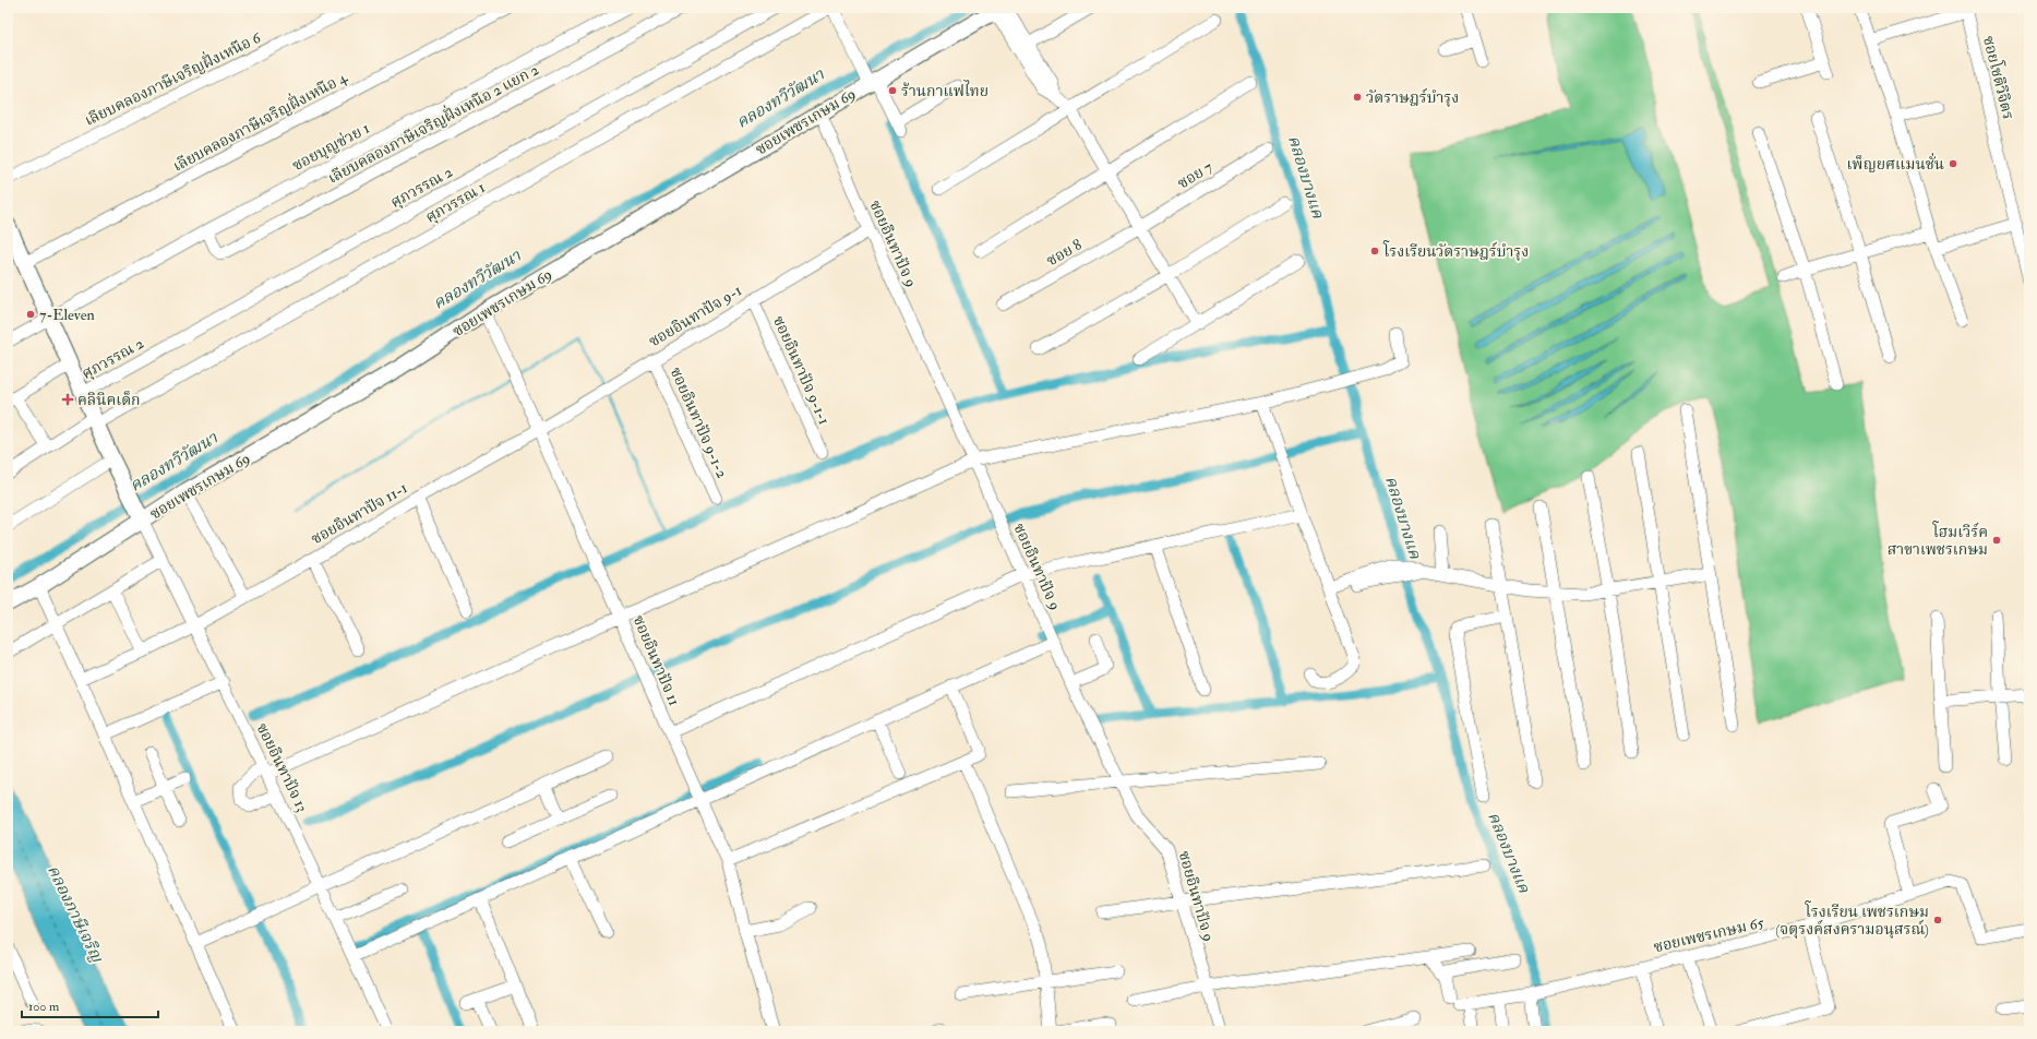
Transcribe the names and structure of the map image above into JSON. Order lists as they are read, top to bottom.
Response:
{
  "streets": {
    "main road": ["ซอยเพชรเกษม 69"],
    "street": [
      "ซอยโชติวิจิตร",
      "เลียบคลองภาษีเจริญฝั่งเหนือ 6",
      "เลียบคลองภาษีเจริญฝั่งเหนือ 4",
      "เลียบคลองภาษีเจริญฝั่งเหนือ 2 แยก 2",
      "ซอยบุญช่วย 1",
      "ซอย 7",
      "ศุภวรรณ 2",
      "ศุภวรรณ 1",
      "ซอยอินทาปัจ 9",
      "ซอย 8",
      "ซอยอินทาปัจ 9-1",
      "ซอยอินทาปัจ 9-1-1",
      "ซอยอินทาปัจ 9-1-2",
      "ซอยอินทาปัจ 11-1",
      "ซอยอินทาปัจ 11",
      "ซอยอินทาปัจ 13",
      "ซอยเพชรเกษม 65"
    ]
  },
  "crossings": [
    ["ซอยเพชรเกษม 69", "ซอยอินทาปัจ 9"],
    ["ซอยเพชรเกษม 69", "ซอยอินทาปัจ 11"],
    ["ซอยเพชรเกษม 69", "ซอยอินทาปัจ 13"],
    ["เลียบคลองภาษีเจริญฝั่งเหนือ 2 แยก 2", "ซอยบุญช่วย 1"],
    ["ซอย 7", "ซอย 8"],
    ["ซอยอินทาปัจ 9", "ซอยอินทาปัจ 9-1"],
    ["ซอยอินทาปัจ 9-1", "ซอยอินทาปัจ 9-1-1"],
    ["ซอยอินทาปัจ 9-1", "ซอยอินทาปัจ 9-1-2"],
    ["ซอยอินทาปัจ 9-1", "ซอยอินทาปัจ 11-1"],
    ["ซอยอินทาปัจ 9-1", "ซอยอินทาปัจ 11"],
    ["ซอยอินทาปัจ 11-1", "ซอยอินทาปัจ 11"],
    ["ซอยอินทาปัจ 11-1", "ซอยอินทาปัจ 13"]
  ],
  "water": ["คลองทวีวัฒนา", "คลองบางแค", "คลองภาษีเจริญ"],
  "places": {
    "other": [
      "ร้านกาแฟไทย",
      "วัดราษฎร์บำรุง",
      "เพ็ญยศแมนชั่น",
      "โรงเรียนวัดราษฎร์บำรุง",
      "7-Eleven",
      "โฮมเวิร์ค สาขาเพชรเกษม",
      "โรงเรียน เพชรเกษม (จตุรงค์สงครามอนุสรณ์)"
    ],
    "health": ["คลินิคเด็ก"]
  },
  "scale_bar": "100 m"
}
